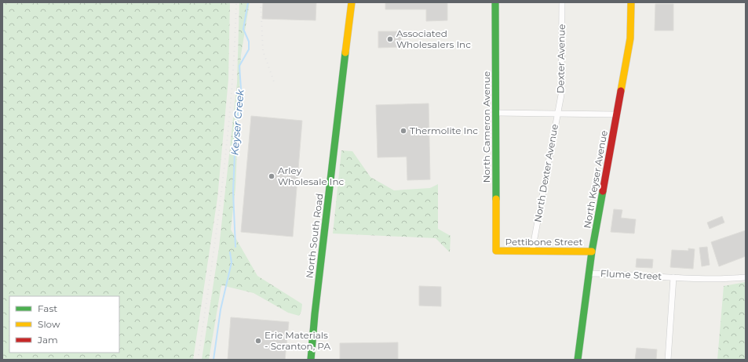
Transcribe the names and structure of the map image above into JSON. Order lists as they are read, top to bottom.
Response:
{
  "streets": {
    "street": [
      "Dexter Avenue",
      "North Cameron Avenue",
      "North Dexter Avenue",
      "North Keyser Avenue",
      "North South Road",
      "Pettibone Street",
      "Flume Street"
    ]
  },
  "crossings": [
    ["Dexter Avenue", "North Dexter Avenue"],
    ["North Cameron Avenue", "Pettibone Street"],
    ["North Dexter Avenue", "Pettibone Street"],
    ["North Keyser Avenue", "Pettibone Street"],
    ["North Keyser Avenue", "Flume Street"]
  ],
  "water": ["Keyser Creek"],
  "places": [
    "Associated Wholesalers Inc",
    "Thermolite Inc",
    "Arley Wholesale Inc",
    "Erie Materials - Scranton, PA"
  ],
  "legend": ["Fast", "Slow", "Jam"]
}
